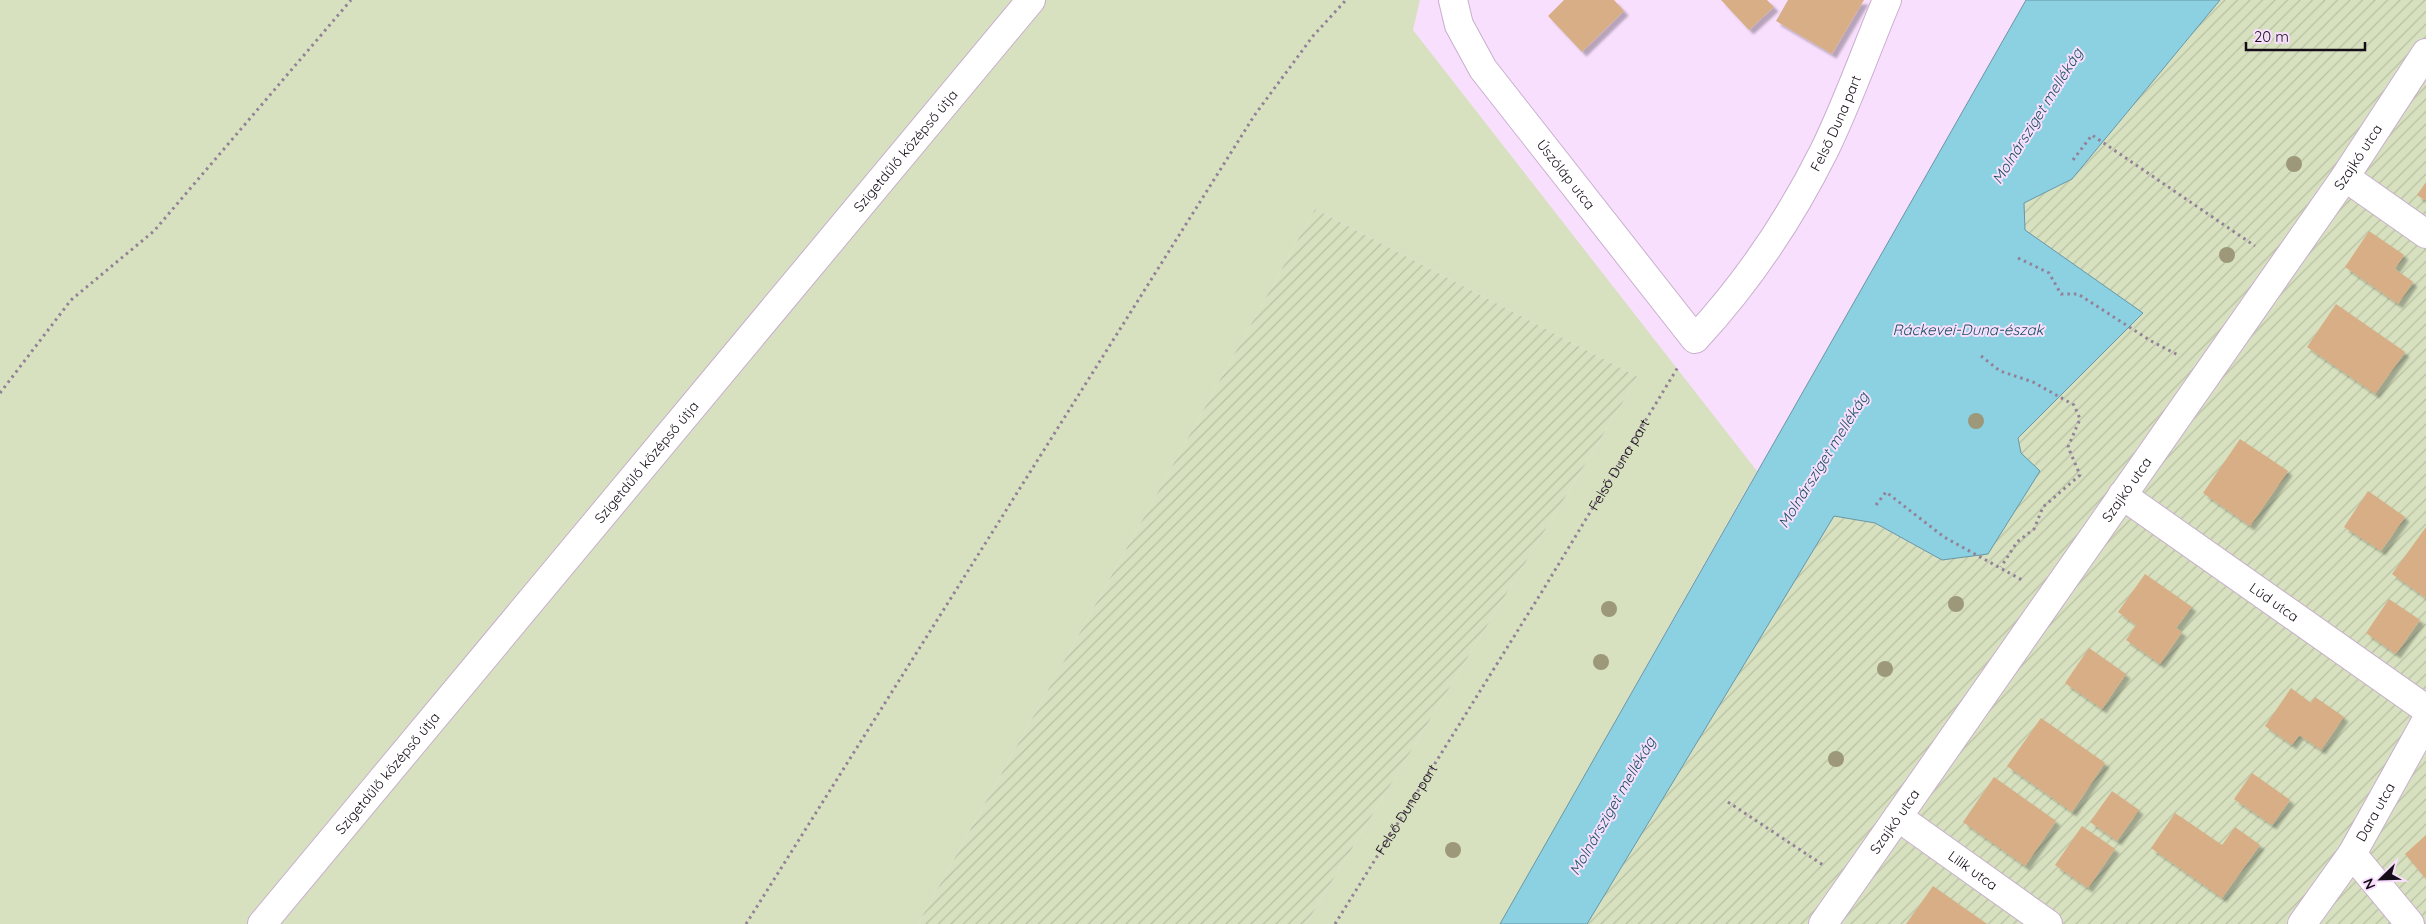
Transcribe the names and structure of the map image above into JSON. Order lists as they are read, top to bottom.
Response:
{
  "streets": {
    "street": [
      "Felső Duna part",
      "Szigetdűlő középső útja",
      "Szajkó utca",
      "Úszóláp utca",
      "Lúd utca",
      "Dara utca",
      "Lilik utca"
    ]
  },
  "crossings": [
    ["Felső Duna part", "Úszóláp utca"],
    ["Szajkó utca", "Lúd utca"],
    ["Szajkó utca", "Lilik utca"]
  ],
  "water": ["Molnársziget mellékág", "Ráckevei-Duna-észak"],
  "scale_bar": "20 m",
  "north": "bottom left"
}
